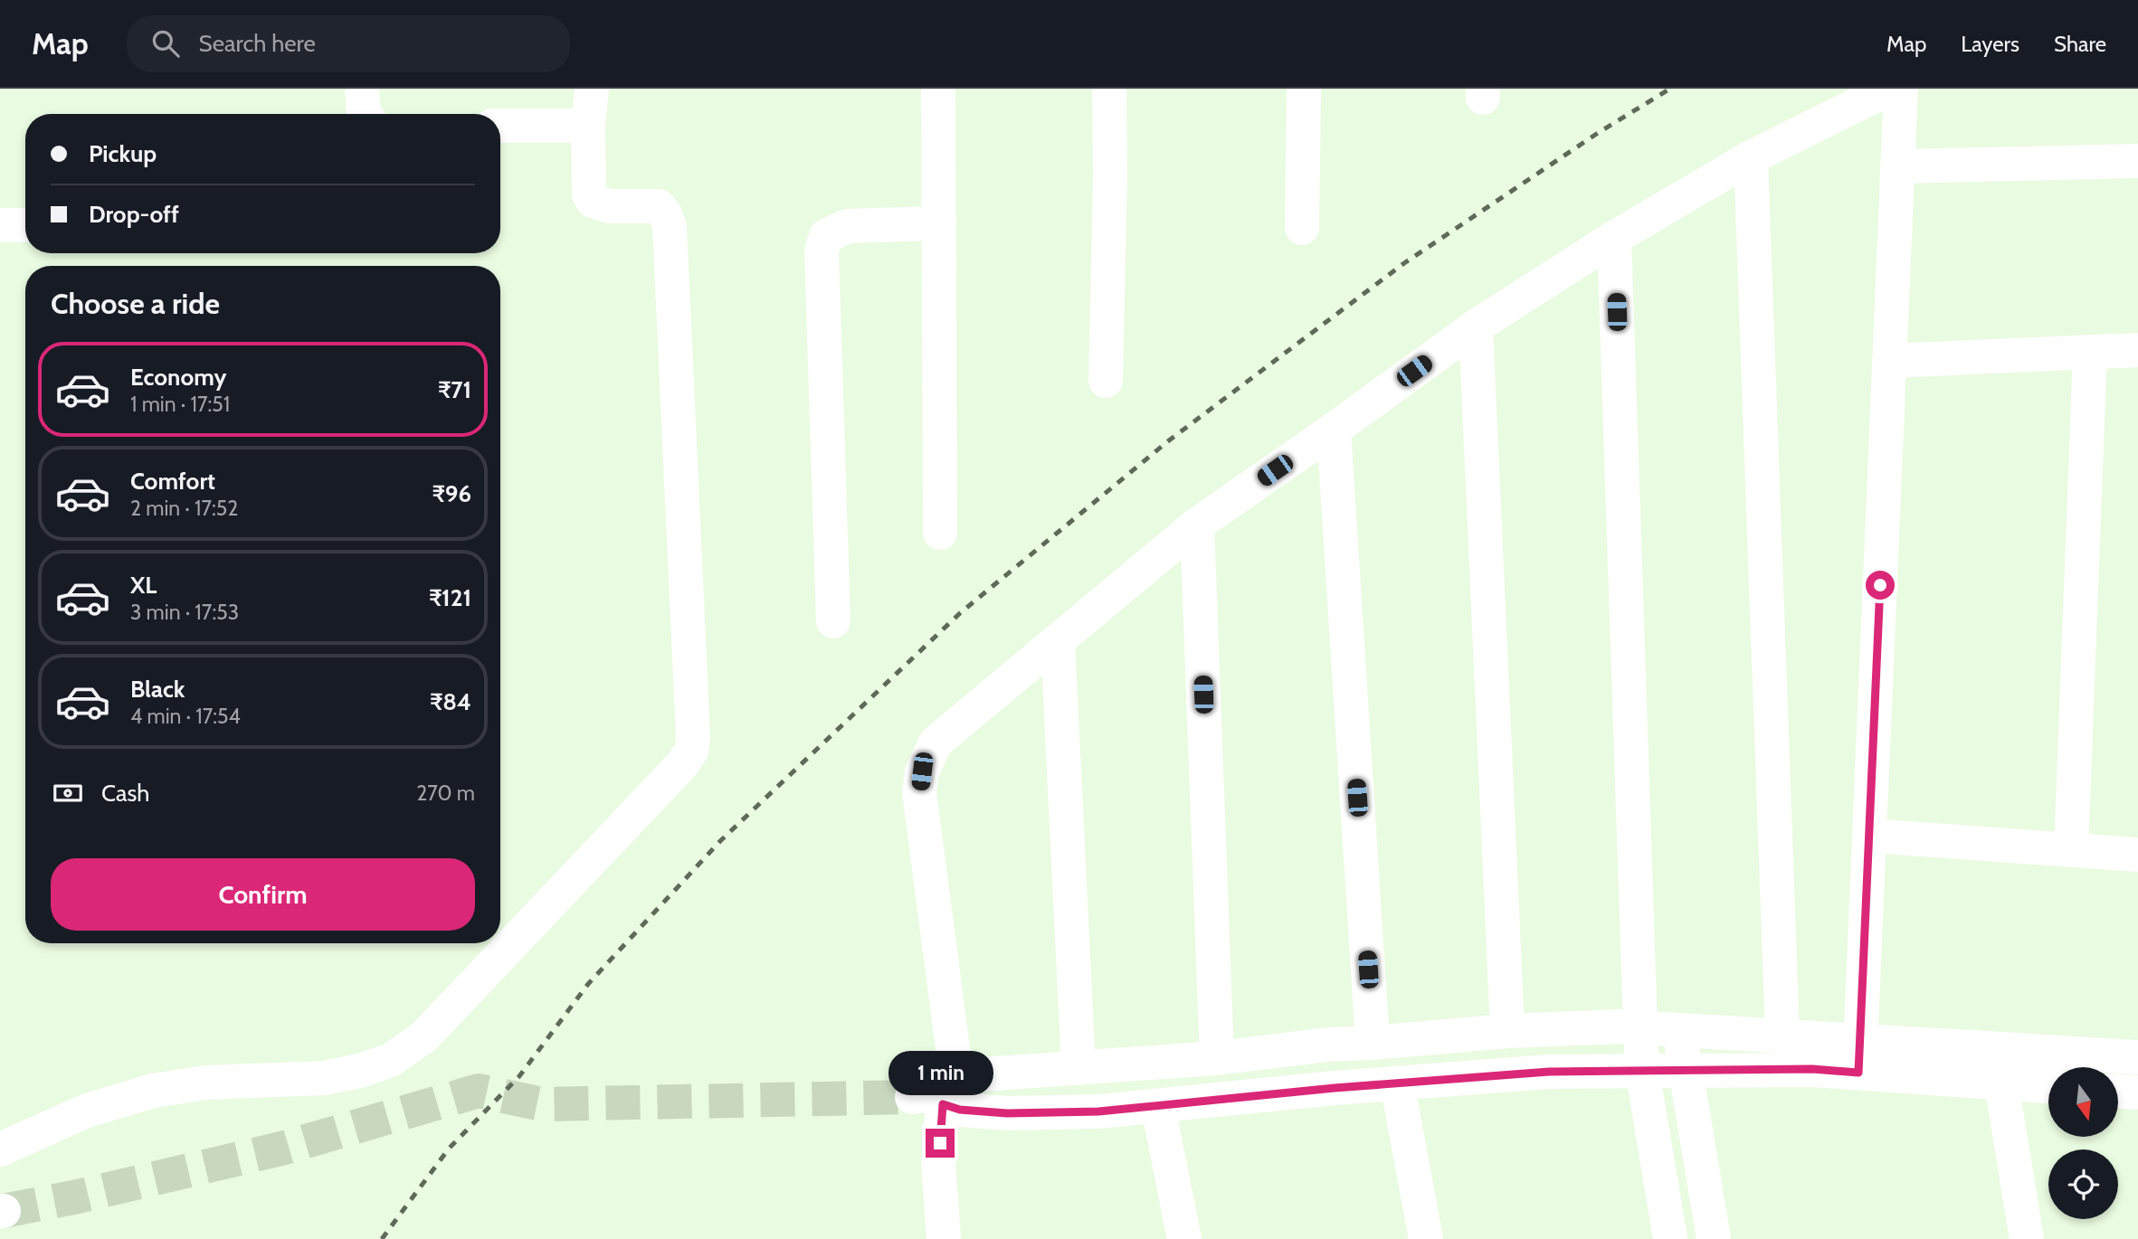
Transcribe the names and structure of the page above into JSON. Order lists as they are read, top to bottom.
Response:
{
  "north": "bottom",
  "page": {
    "header": "Map",
    "search": "Search here",
    "nav": ["Map", "Layers", "Share"],
    "banner": ["Pickup", "Drop-off"],
    "heading": "Choose a ride",
    "list": [
      {
        "name": "Economy",
        "note": "1 min · 17:51",
        "value": "₹71"
      },
      {
        "name": "Comfort",
        "note": "2 min · 17:52",
        "value": "₹96"
      },
      {
        "name": "XL",
        "note": "3 min · 17:53",
        "value": "₹121"
      },
      {
        "name": "Black",
        "note": "4 min · 17:54",
        "value": "₹84"
      }
    ],
    "pay": ["Cash", "270 m"],
    "buttons": "Confirm",
    "bubble": "1 min"
  }
}
